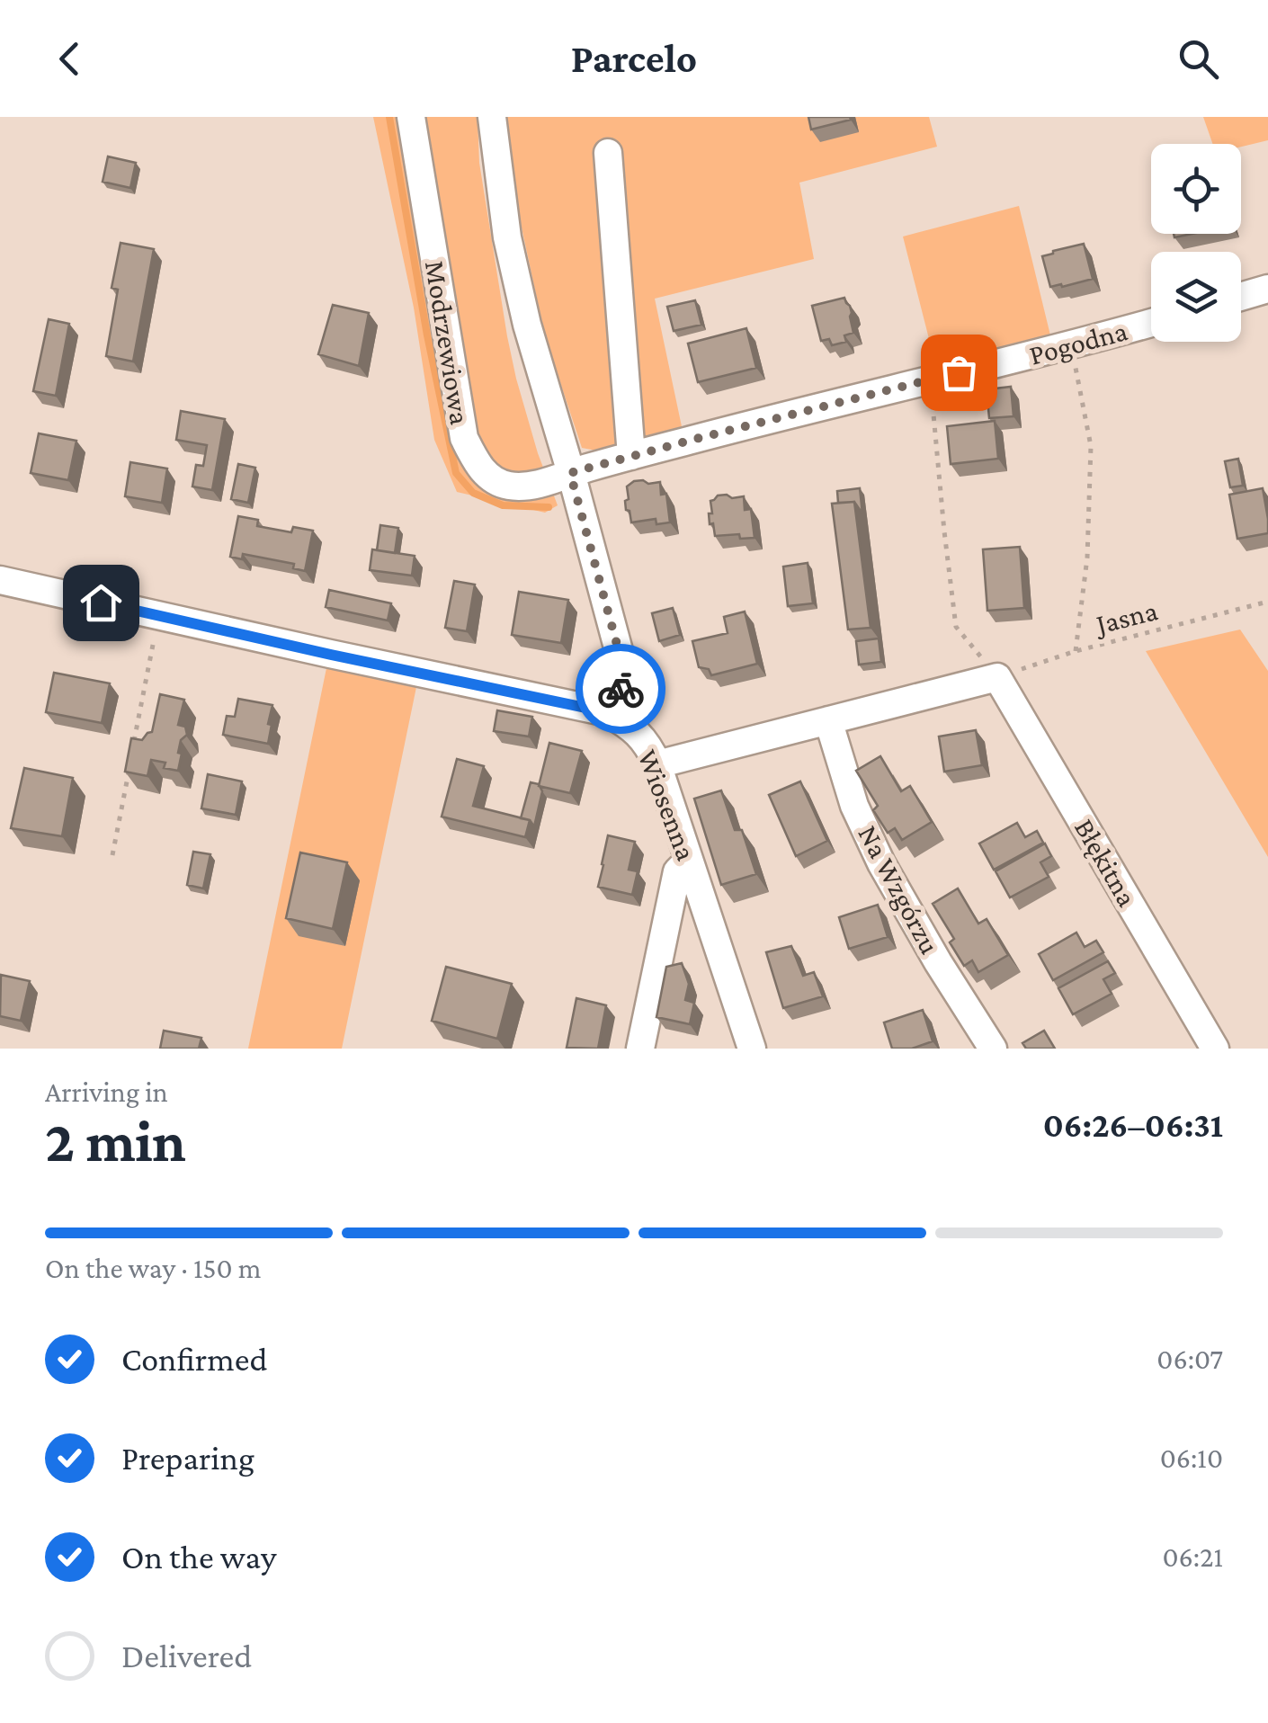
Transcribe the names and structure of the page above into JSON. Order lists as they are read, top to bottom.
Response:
{
  "streets": {
    "street": [
      "Modrzewiowa",
      "Pogodna",
      "Wiosenna",
      "Błękitna",
      "Na Wzgórzu"
    ],
    "path": ["Jasna"]
  },
  "crossings": [
    ["Modrzewiowa", "Pogodna"],
    ["Jasna", "Błękitna"]
  ],
  "page": {
    "header": "Parcelo",
    "heading": ["2 min", "Arriving in", "06:26–06:31"],
    "bar": "On the way · 150 m",
    "list": [
      ["Confirmed", "06:07"],
      ["Preparing", "06:10"],
      ["On the way", "06:21"],
      "Delivered"
    ]
  }
}
